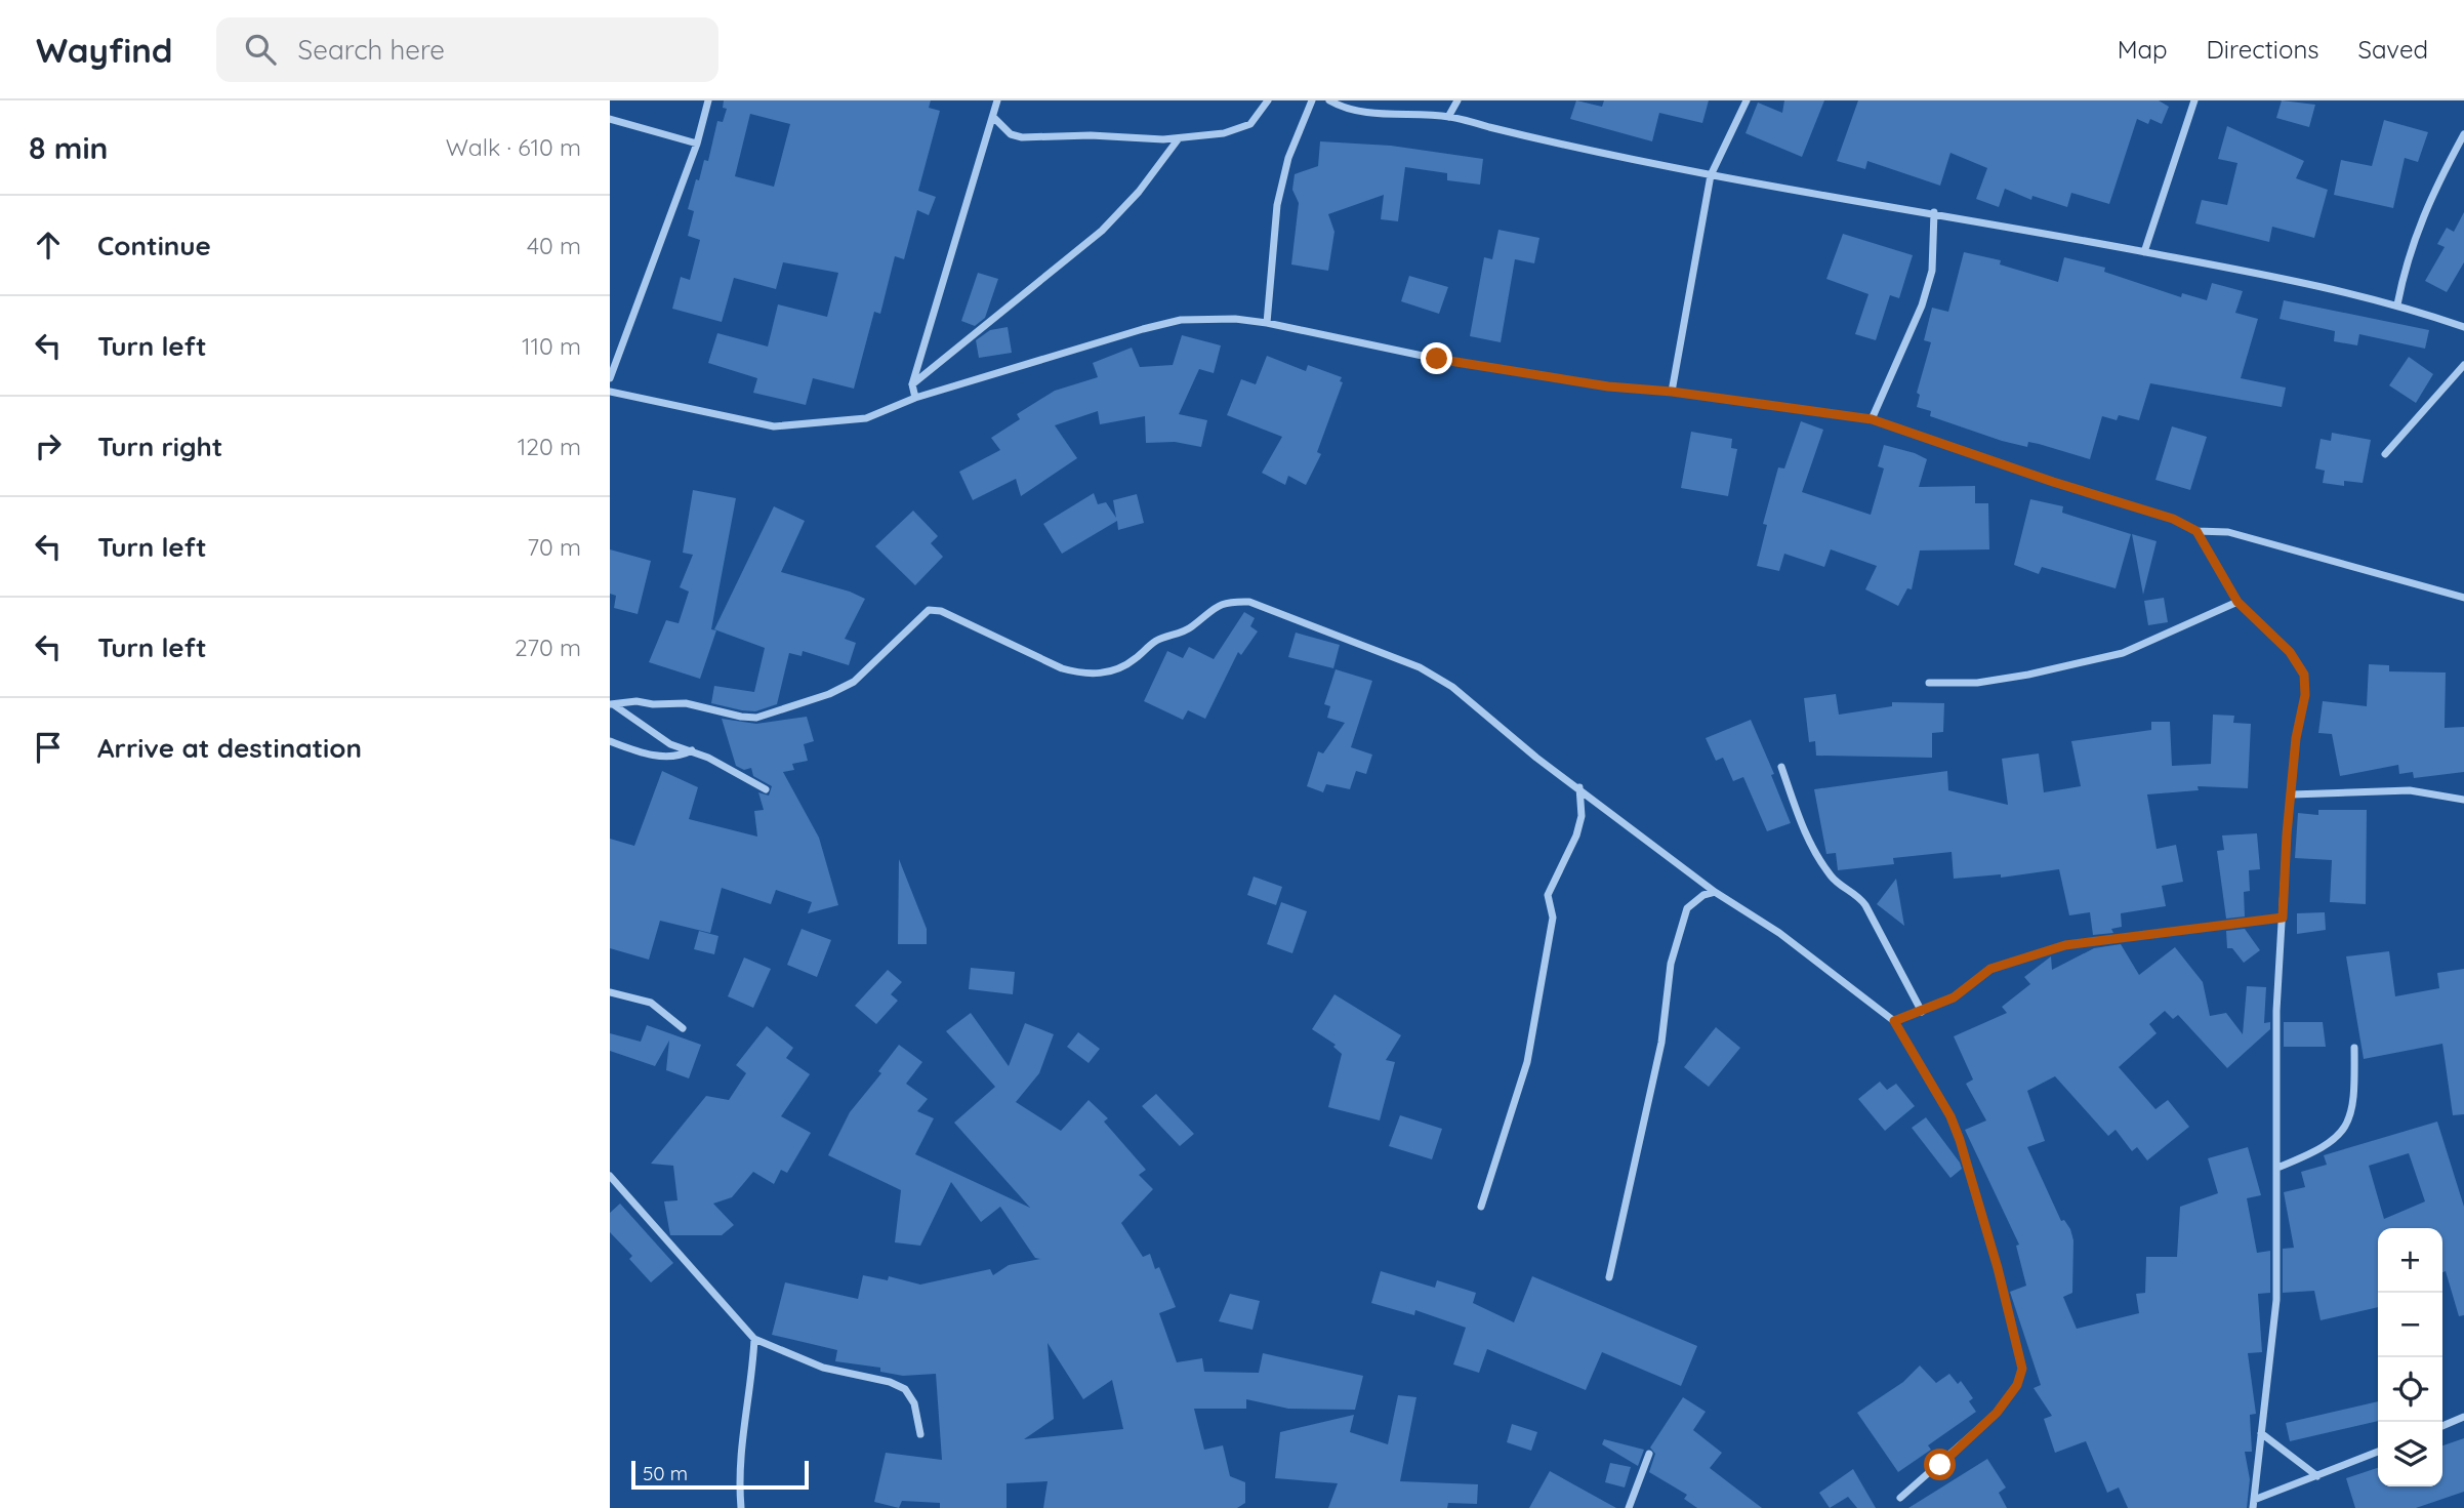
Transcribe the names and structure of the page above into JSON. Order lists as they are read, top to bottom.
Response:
{
  "scale_bar": "50 m",
  "page": {
    "header": "Wayfind",
    "search": "Search here",
    "nav": ["Map", "Directions", "Saved"],
    "heading": ["8 min", "Walk · 610 m"],
    "list": [
      ["Continue", "40 m"],
      ["Turn left", "110 m"],
      ["Turn right", "120 m"],
      ["Turn left", "70 m"],
      ["Turn left", "270 m"],
      "Arrive at destination"
    ],
    "map_buttons": ["+", "−"],
    "scale": "50 m"
  }
}
